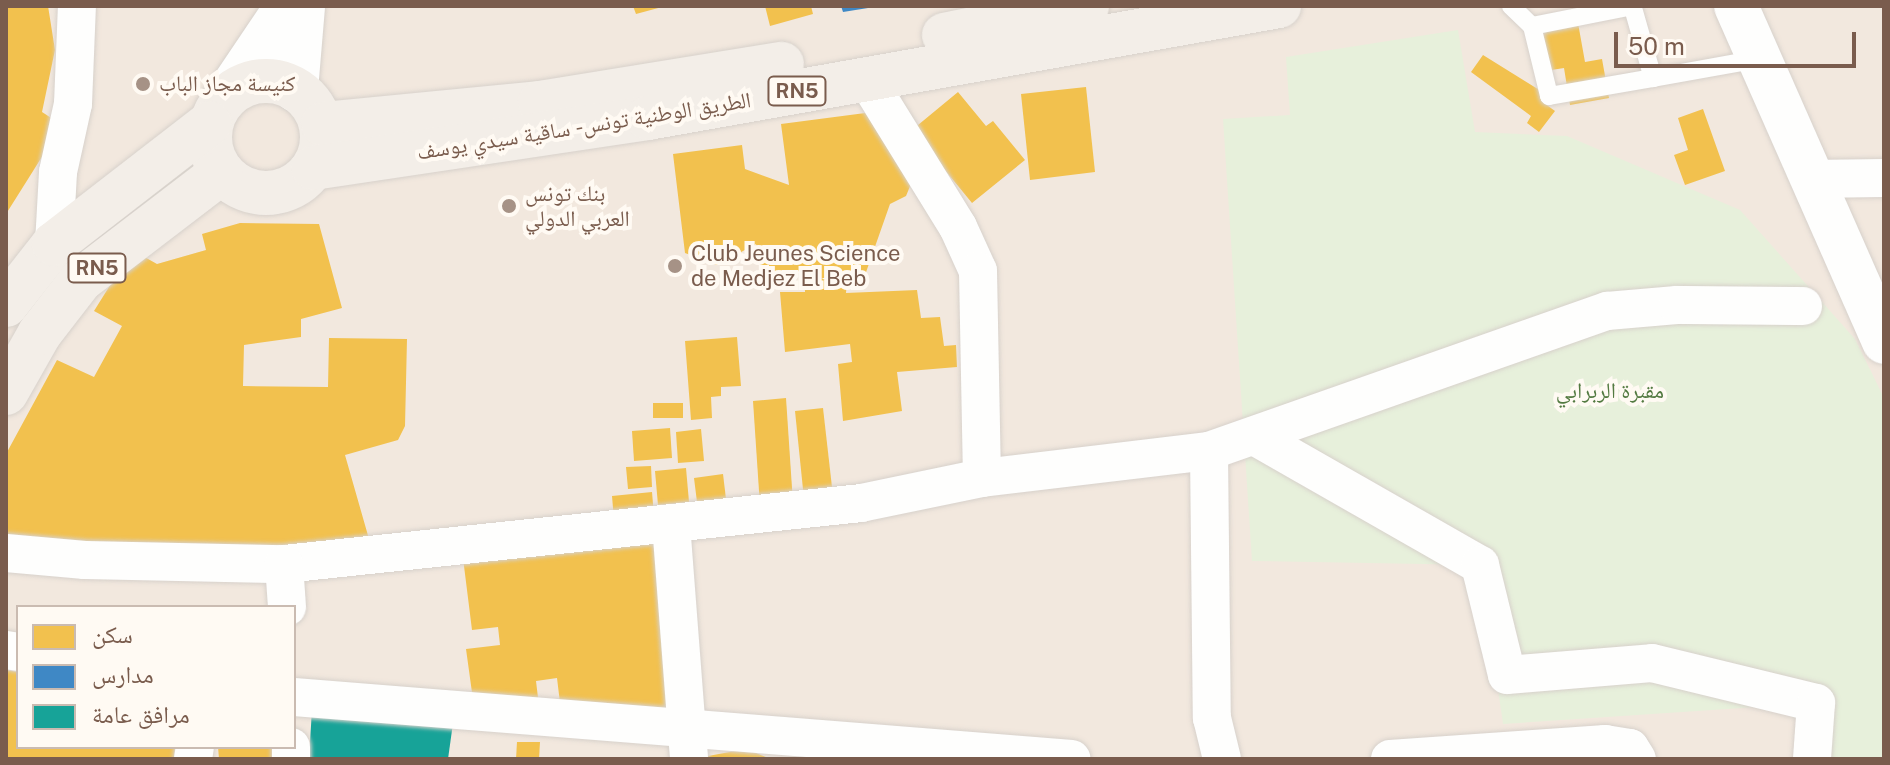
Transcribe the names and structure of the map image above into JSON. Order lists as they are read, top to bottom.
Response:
{
  "streets": {
    "main road": ["RN5", "الطريق الوطنية تونس - ساقية سيدي يوسف"]
  },
  "crossings": [
    ["RN5", "الطريق الوطنية تونس - ساقية سيدي يوسف"]
  ],
  "parks": ["مقبرة الربرابي"],
  "places": ["كنيسة مجاز الباب", "بنك تونس العربي الدولي", "Club Jeunes Science de Medjez El Beb"],
  "legend": ["سكن", "مدارس", "مرافق عامة"],
  "scale_bar": "50 m"
}
